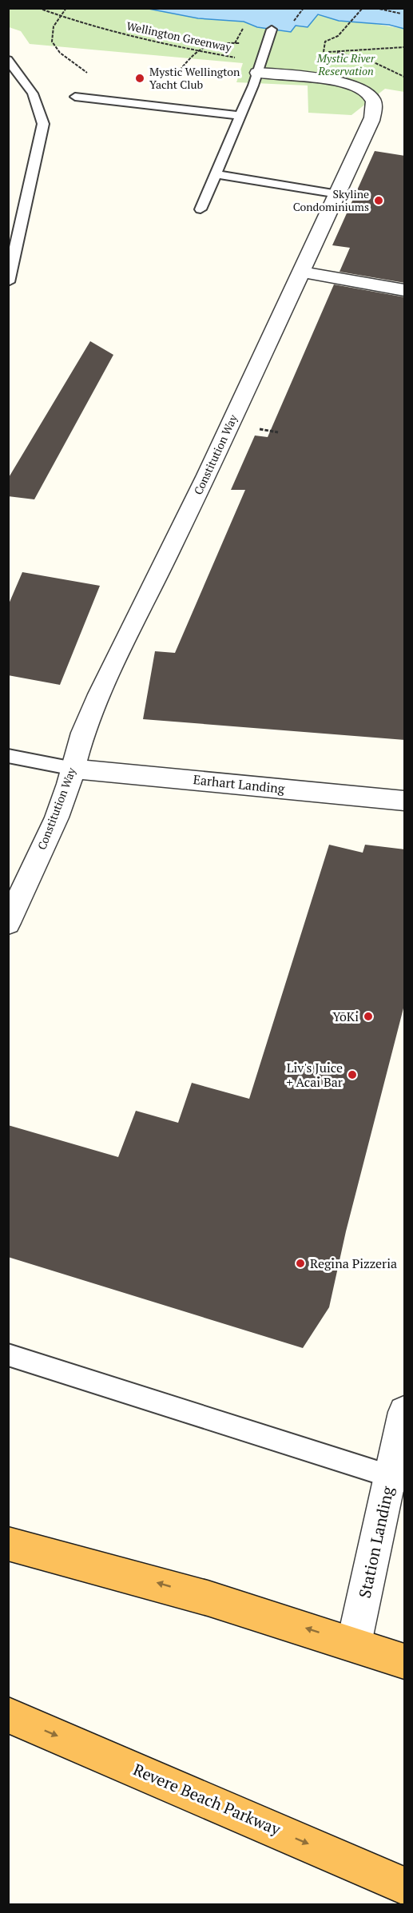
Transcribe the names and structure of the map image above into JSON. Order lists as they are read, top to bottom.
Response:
{
  "streets": {
    "highway": ["Revere Beach Parkway"],
    "street": ["Constitution Way", "Earhart Landing", "Station Landing"],
    "path": ["Wellington Greenway"]
  },
  "crossings": [
    ["Wellington Greenway", "Constitution Way"],
    ["Constitution Way", "Earhart Landing"]
  ],
  "parks": ["Mystic River Reservation"],
  "places": [
    "Mystic Wellington Yacht Club",
    "Skyline Condominiums",
    "YōKi",
    "Liv's Juice + Acai Bar",
    "Regina Pizzeria"
  ]
}
